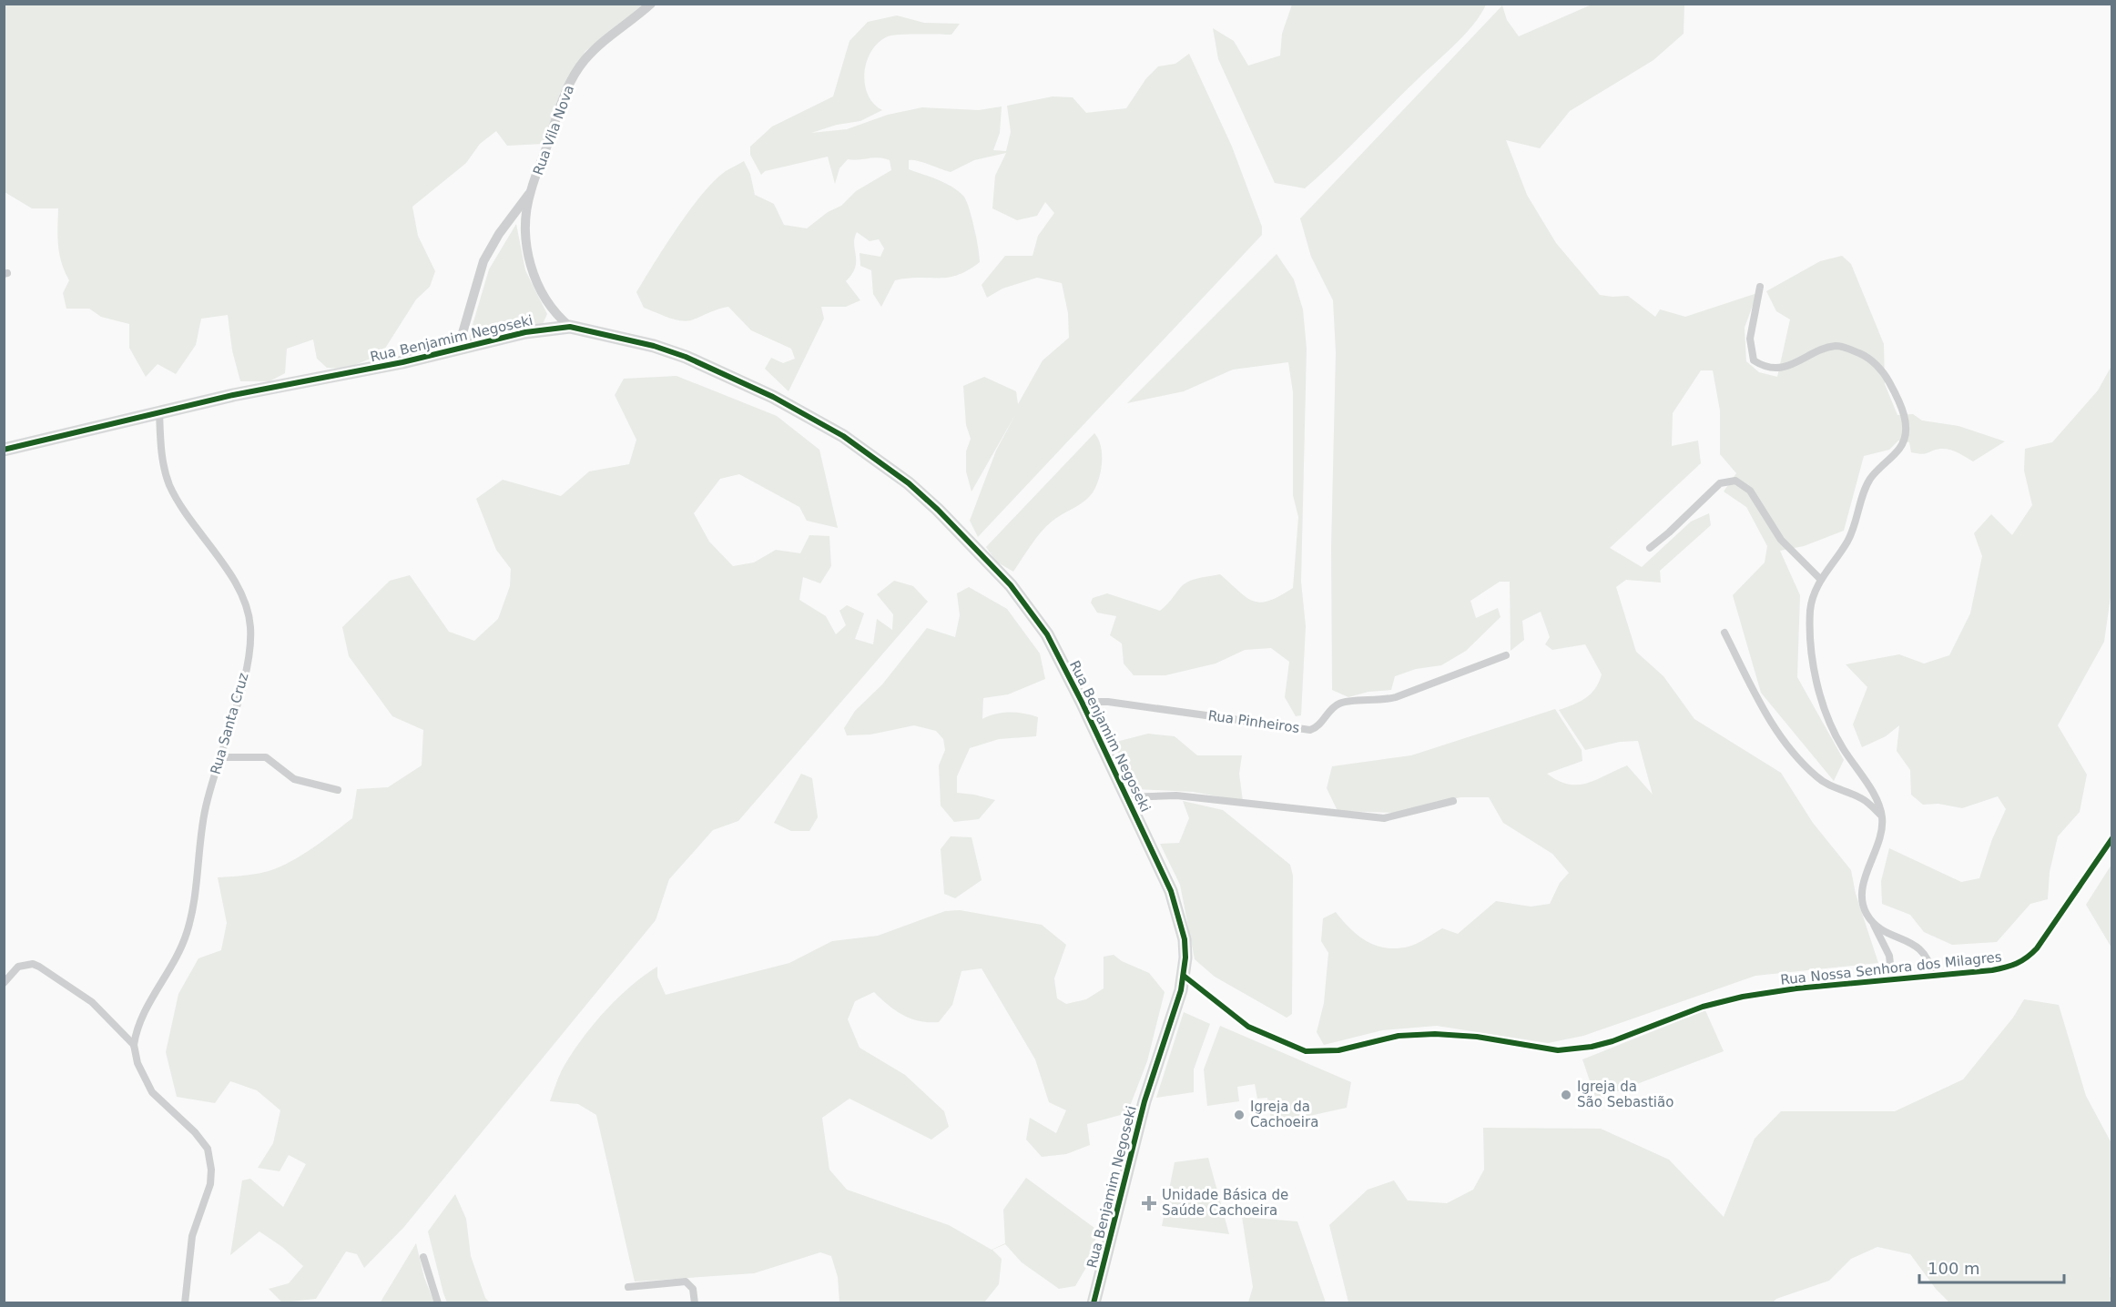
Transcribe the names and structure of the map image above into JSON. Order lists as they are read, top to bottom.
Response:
{
  "streets": {
    "main road": ["Rua Benjamim Negoseki"],
    "street": [
      "Rua Vila Nova",
      "Rua Pinheiros",
      "Rua Santa Cruz",
      "Rua Nossa Senhora dos Milagres"
    ]
  },
  "crossings": [
    ["Rua Vila Nova", "Rua Benjamim Negoseki"],
    ["Rua Benjamim Negoseki", "Rua Pinheiros"],
    ["Rua Benjamim Negoseki", "Rua Santa Cruz"],
    ["Rua Benjamim Negoseki", "Rua Nossa Senhora dos Milagres"]
  ],
  "places": {
    "other": ["Igreja da São Sebastião", "Igreja da Cachoeira"],
    "health": ["Unidade Básica de Saúde Cachoeira"]
  },
  "scale_bar": "100 m"
}
